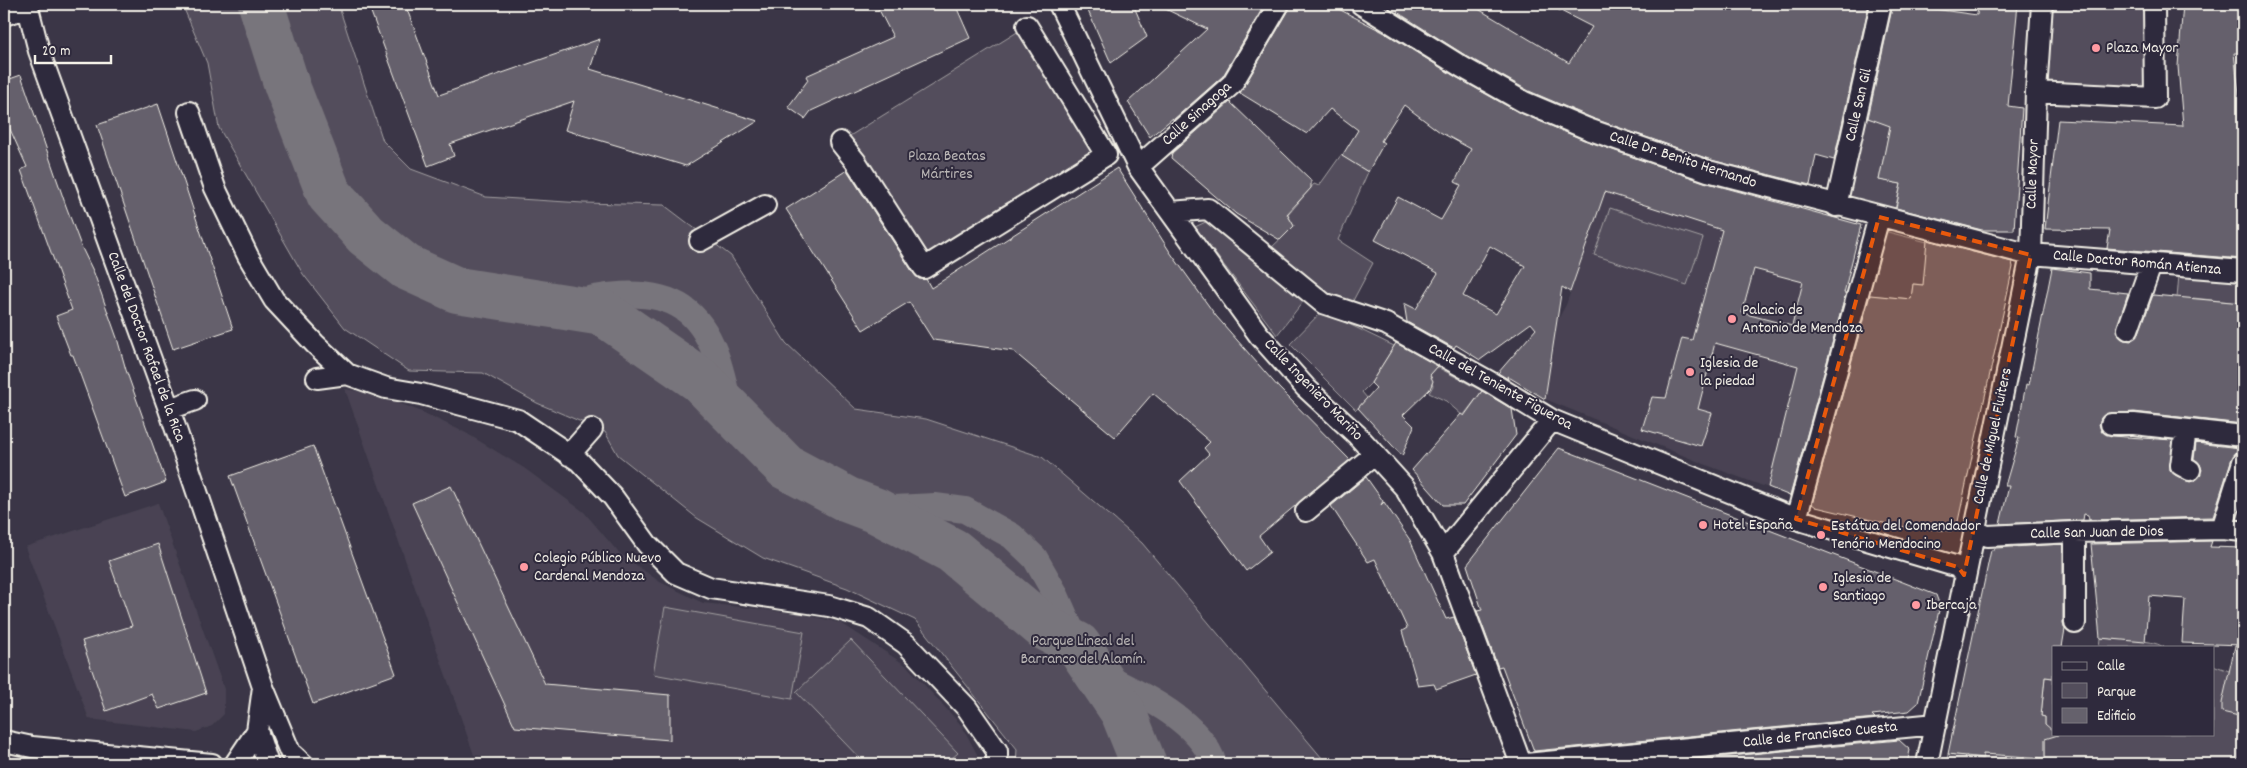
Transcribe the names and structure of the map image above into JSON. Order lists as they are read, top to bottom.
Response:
{
  "streets": {
    "street": [
      "Calle San Gil",
      "Calle Sinagoga",
      "Calle Dr. Benito Hernando",
      "Calle Mayor",
      "Calle Doctor Román Atienza",
      "Calle del Doctor Rafael de la Rica",
      "Calle del Teniente Figueroa",
      "Calle Ingeniero Mariño",
      "Calle de Miguel Fluiters",
      "Calle San Juan de Dios",
      "Calle de Francisco Cuesta"
    ]
  },
  "crossings": [
    ["Calle San Gil", "Calle Dr. Benito Hernando"],
    ["Calle Sinagoga", "Calle Ingeniero Mariño"],
    ["Calle Dr. Benito Hernando", "Calle Mayor"],
    ["Calle Dr. Benito Hernando", "Calle Doctor Román Atienza"],
    ["Calle Dr. Benito Hernando", "Calle de Miguel Fluiters"],
    ["Calle Mayor", "Calle Doctor Román Atienza"],
    ["Calle Mayor", "Calle de Miguel Fluiters"],
    ["Calle Doctor Román Atienza", "Calle de Miguel Fluiters"],
    ["Calle del Teniente Figueroa", "Calle Ingeniero Mariño"],
    ["Calle del Teniente Figueroa", "Calle de Miguel Fluiters"],
    ["Calle de Miguel Fluiters", "Calle San Juan de Dios"],
    ["Calle de Miguel Fluiters", "Calle de Francisco Cuesta"]
  ],
  "parks": ["Plaza Beatas Mártires", "Parque Lineal del Barranco del Alamín."],
  "places": [
    "Plaza Mayor",
    "Palacio de Antonio de Mendoza",
    "Iglesia de la piedad",
    "Hotel España",
    "Estátua del Comendador Tenório Mendocino",
    "Colegio Público Nuevo Cardenal Mendoza",
    "Iglesia de Santiago",
    "Ibercaja"
  ],
  "legend": ["Calle", "Parque", "Edificio"],
  "scale_bar": "20 m"
}
